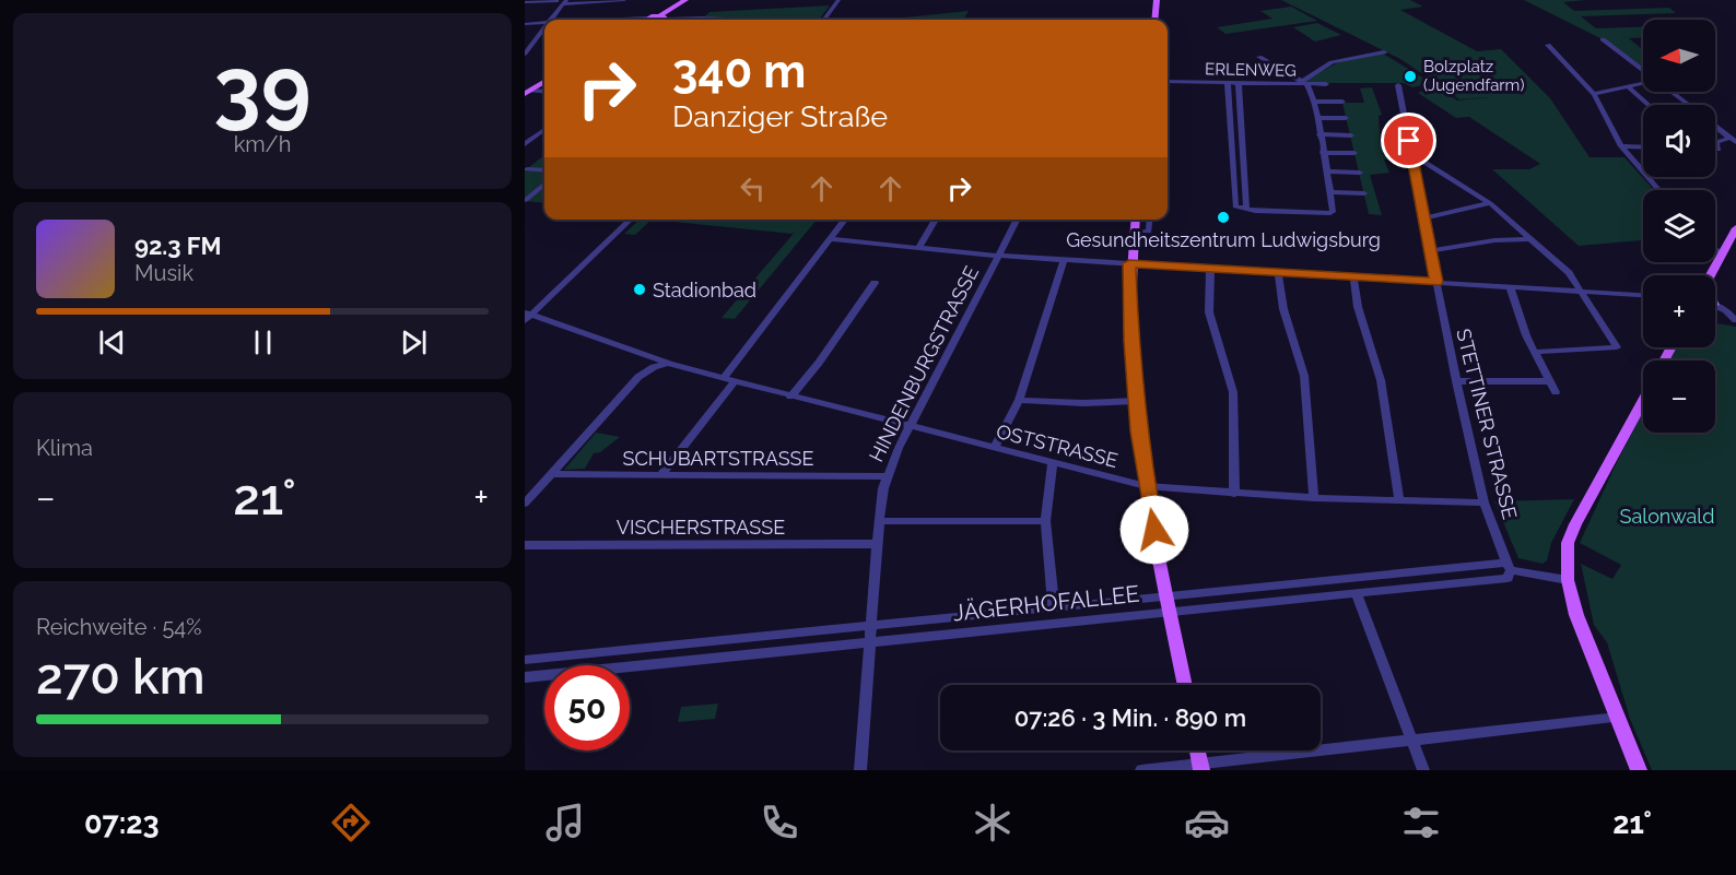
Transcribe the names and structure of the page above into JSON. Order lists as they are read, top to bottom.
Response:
{
  "streets": {
    "street": [
      "ERLENWEG",
      "HINDENBURGSTRASSE",
      "STETTINER STRASSE",
      "OSTSTRASSE",
      "SCHUBARTSTRASSE",
      "VISCHERSTRASSE",
      "JÄGERHOFALLEE"
    ]
  },
  "crossings": [
    ["HINDENBURGSTRASSE", "OSTSTRASSE"],
    ["HINDENBURGSTRASSE", "SCHUBARTSTRASSE"],
    ["HINDENBURGSTRASSE", "VISCHERSTRASSE"],
    ["HINDENBURGSTRASSE", "JÄGERHOFALLEE"],
    ["STETTINER STRASSE", "OSTSTRASSE"],
    ["STETTINER STRASSE", "JÄGERHOFALLEE"]
  ],
  "parks": ["Salonwald"],
  "places": ["Bolzplatz (Jugendfarm)", "Gesundheitszentrum Ludwigsburg", "Stadionbad"],
  "north": "left",
  "page": {
    "tile": [
      ["39", "km/h"],
      "Klima",
      ["Reichweite · 54%", "270 km"]
    ],
    "map_buttons": ["+", "−"],
    "turn": ["340 m", "Danziger Straße"],
    "song": ["92.3 FM", "Musik"],
    "heat": ["−", "21°", "+"],
    "limit": "50",
    "trip": "07:26 · 3 Min. · 890 m",
    "tabs": ["07:23", "21°"]
  }
}
